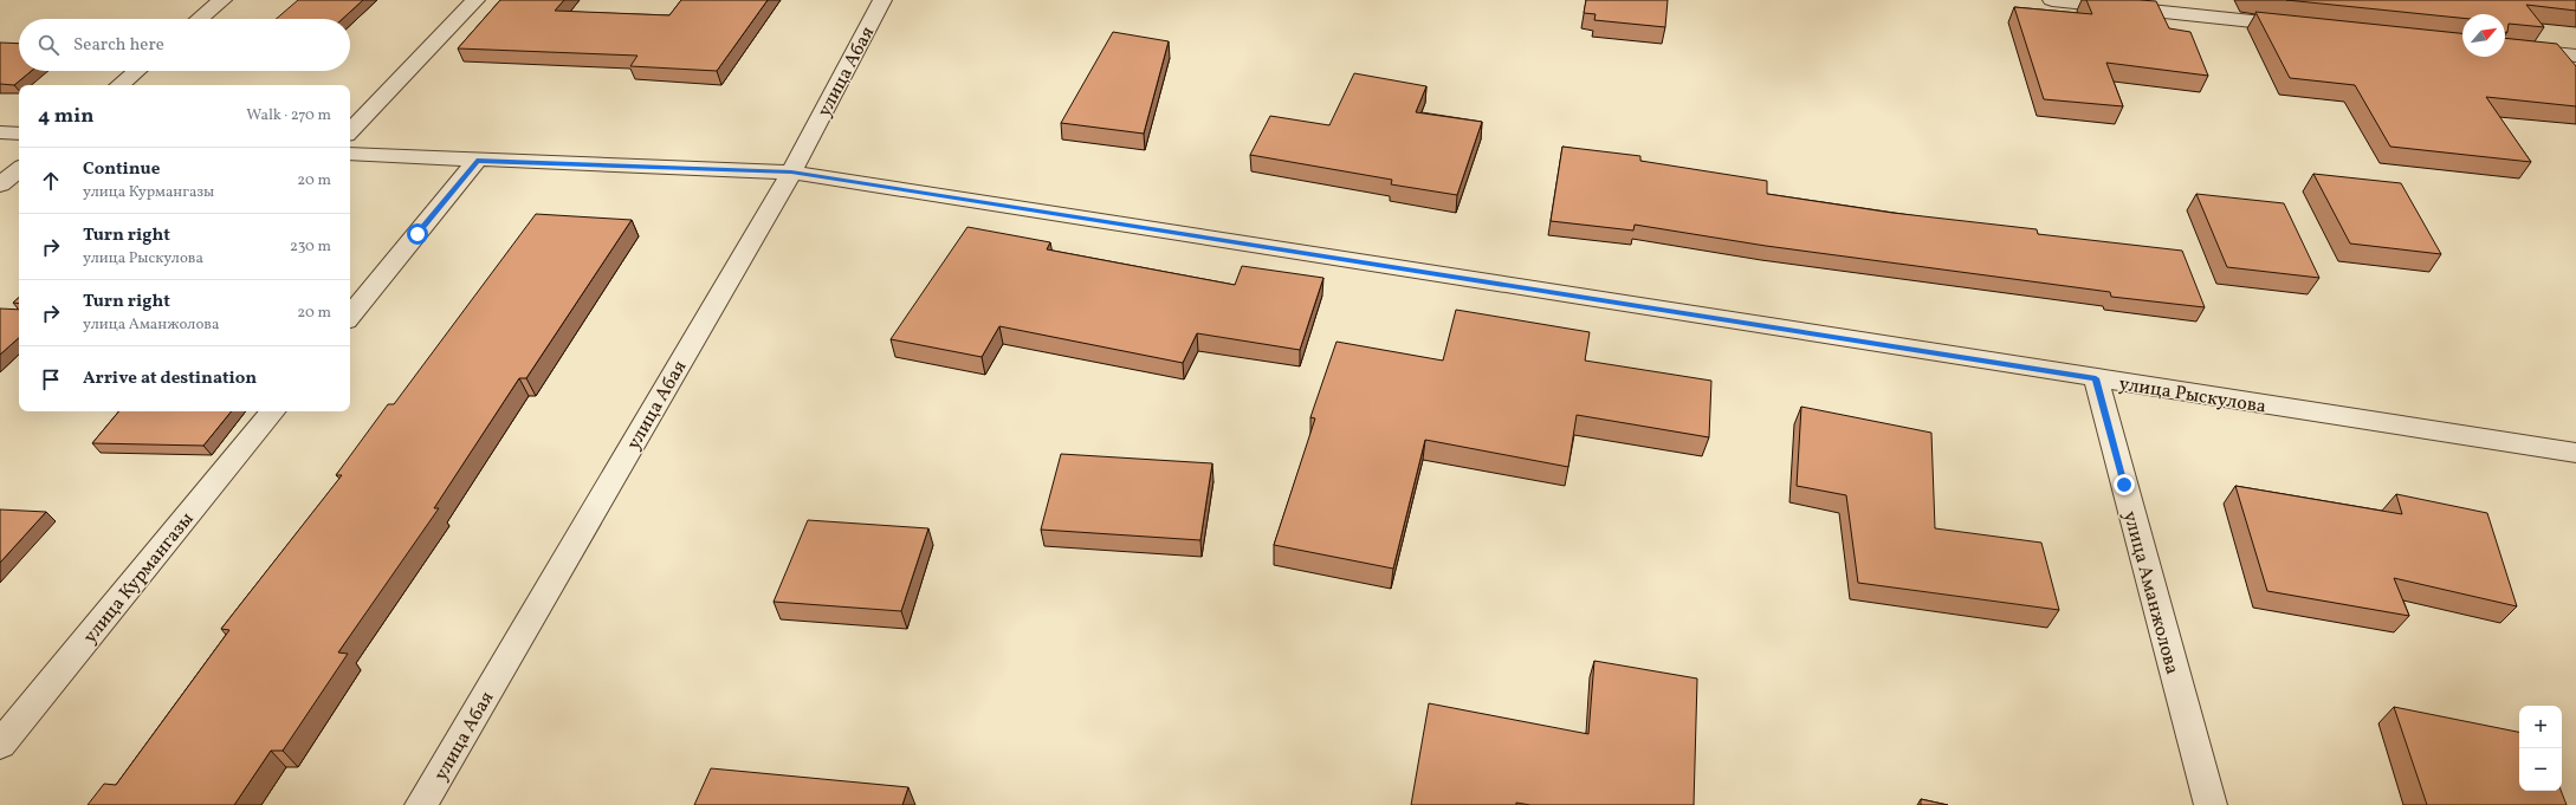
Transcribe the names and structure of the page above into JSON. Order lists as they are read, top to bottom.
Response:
{
  "streets": {
    "street": [
      "улица Абая",
      "улица Рыскулова",
      "улица Курмангазы",
      "улица Аманжолова"
    ]
  },
  "crossings": [
    ["улица Абая", "улица Рыскулова"],
    ["улица Рыскулова", "улица Аманжолова"]
  ],
  "north": "top right",
  "page": {
    "search": "Search here",
    "heading": ["4 min", "Walk · 270 m"],
    "list": [
      ["Continue", "улица Курмангазы", "20 m"],
      ["Turn right", "улица Рыскулова", "230 m"],
      ["Turn right", "улица Аманжолова", "20 m"],
      "Arrive at destination"
    ],
    "map_buttons": ["+", "−"]
  }
}
